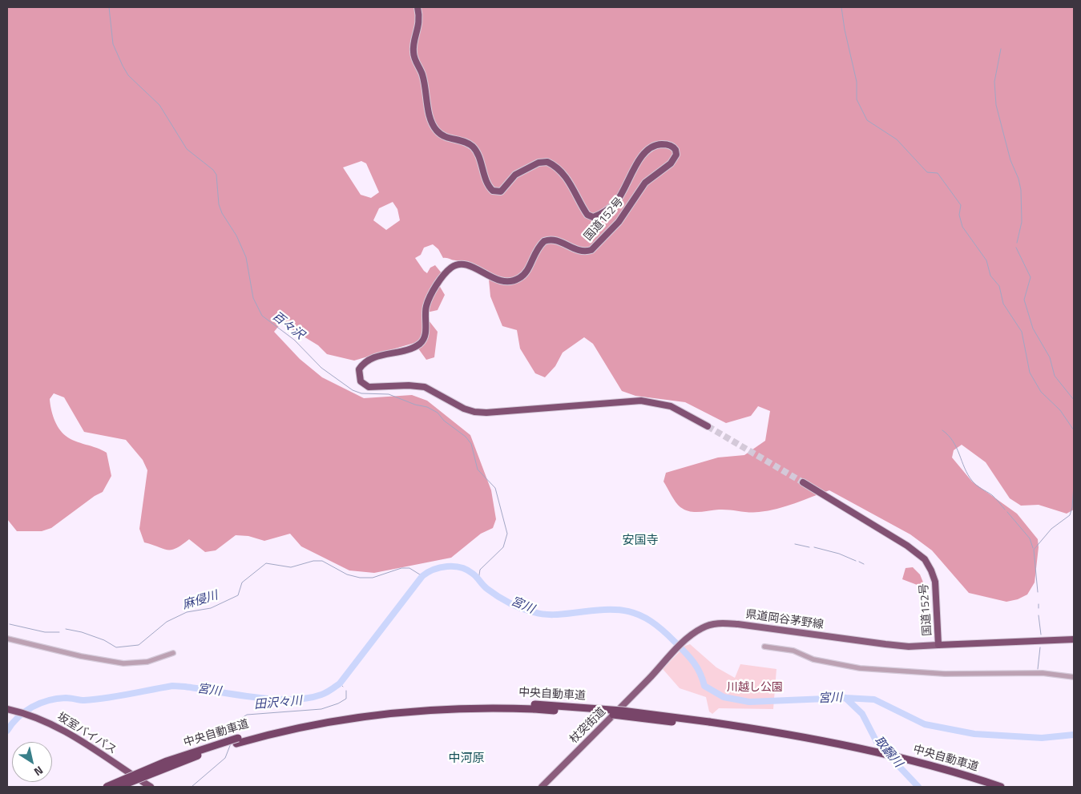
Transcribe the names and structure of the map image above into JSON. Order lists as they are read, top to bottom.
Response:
{
  "streets": {
    "highway": ["国道152号", "中央自動車道", "坂室バイパス"],
    "main road": ["県道岡谷茅野線", "杖突街道"]
  },
  "crossings": [
    ["国道152号", "県道岡谷茅野線"],
    ["県道岡谷茅野線", "杖突街道"]
  ],
  "districts": ["安国寺", "中河原"],
  "water": [
    "百々沢",
    "麻侵川",
    "宮川",
    "田沢々川",
    "取飜川"
  ],
  "parks": ["川越し公園"],
  "north": "bottom right"
}
